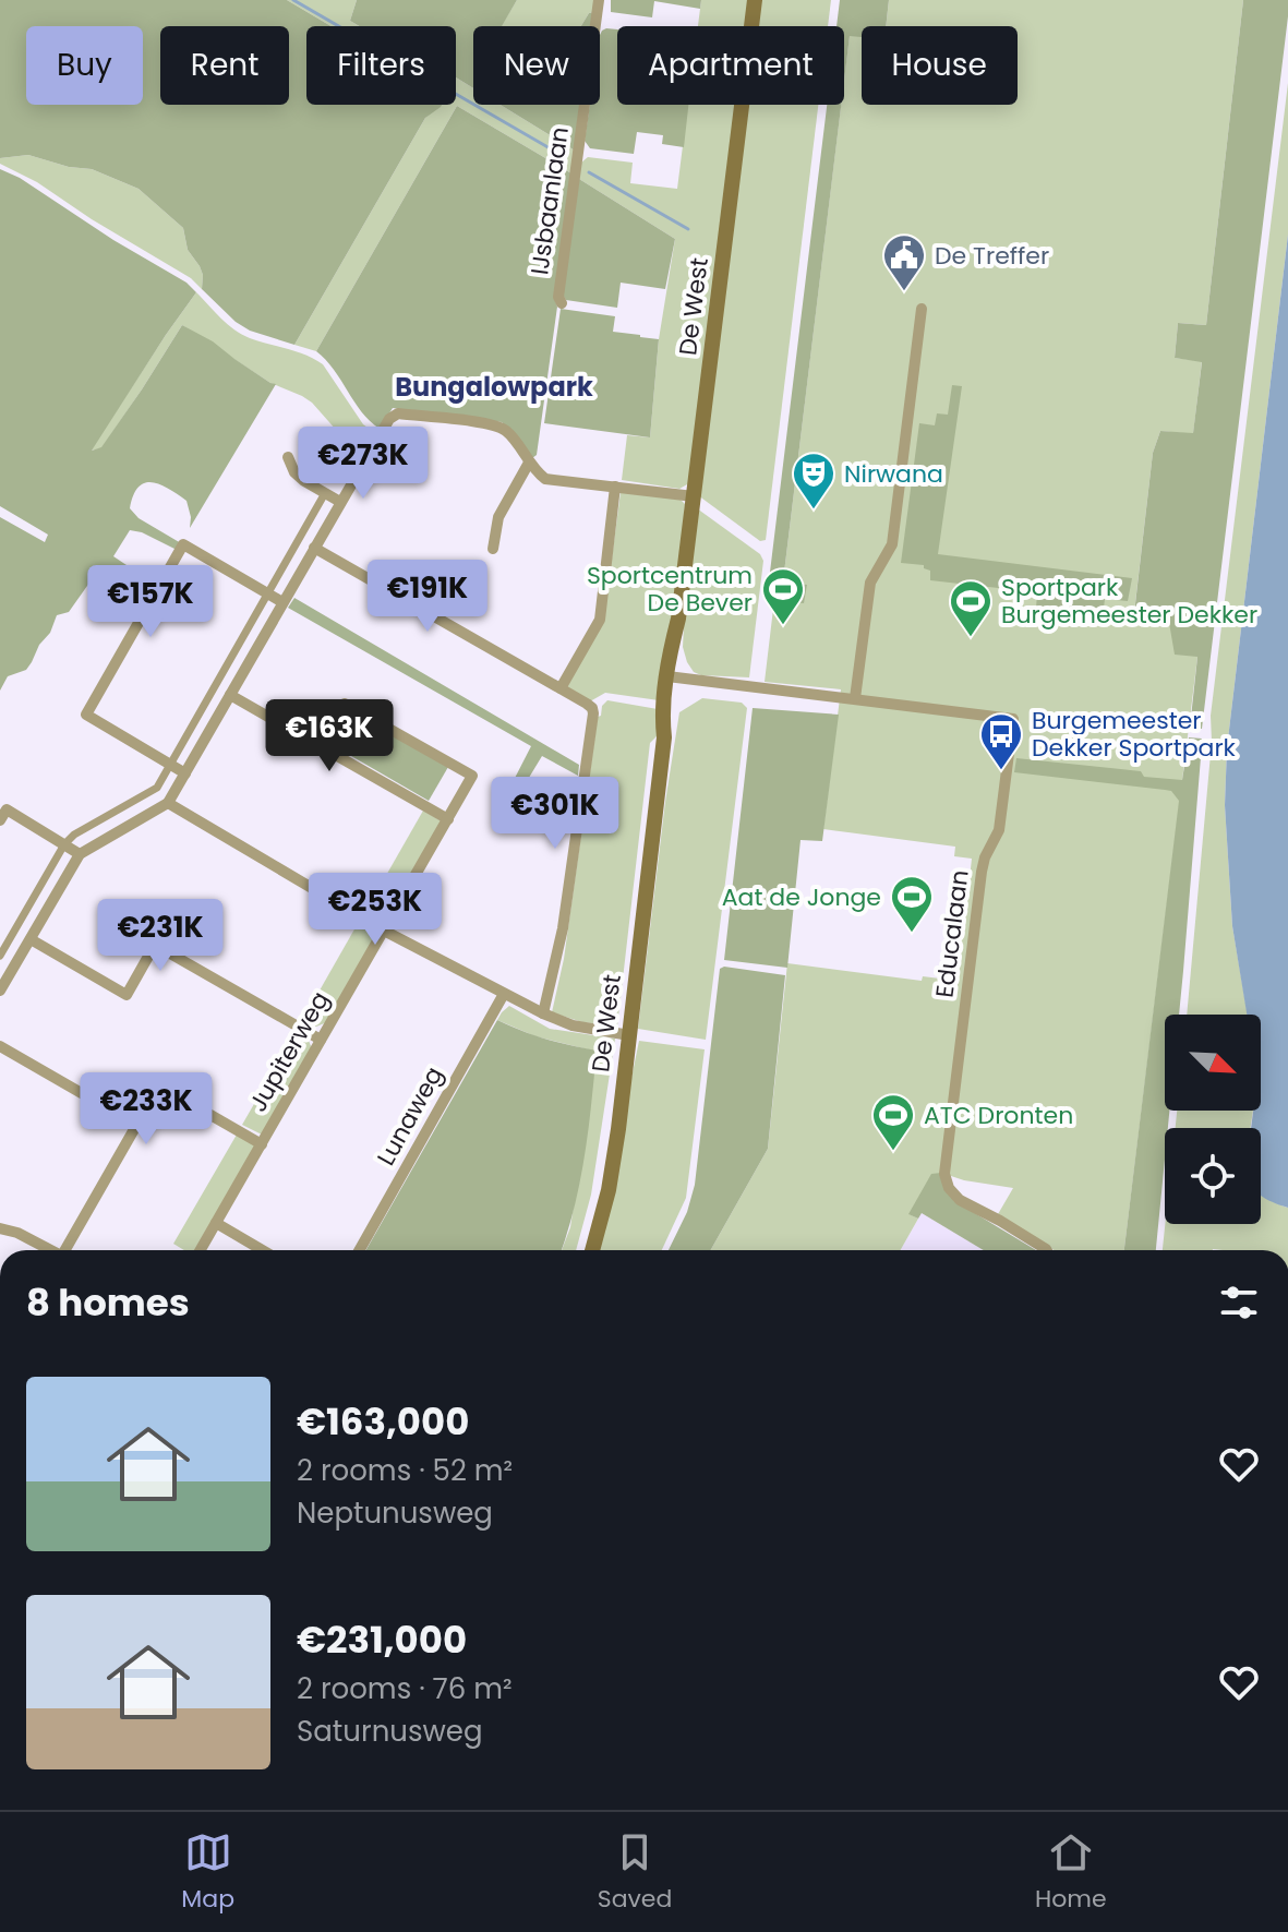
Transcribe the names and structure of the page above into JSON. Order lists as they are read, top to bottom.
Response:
{
  "streets": {
    "main road": ["De West"],
    "street": [
      "IJsbaanlaan",
      "Educalaan",
      "Jupiterweg",
      "Lunaweg"
    ]
  },
  "crossings": [
    ["De West", "Educalaan"]
  ],
  "districts": ["Bungalowpark"],
  "places": {
    "public building": ["De Treffer"],
    "theatre": ["Nirwana"],
    "sports": [
      "Sportcentrum De Bever",
      "Sportpark Burgemeester Dekker",
      "Aat de Jonge",
      "ATC Dronten"
    ],
    "bus stop": ["Burgemeester Dekker Sportpark"]
  },
  "north": "bottom right",
  "page": {
    "chip": [
      "Buy",
      "Rent",
      "Filters",
      "New",
      "Apartment",
      "House"
    ],
    "price": [
      "€273K",
      "€191K",
      "€157K",
      "€163K",
      "€301K",
      "€253K",
      "€231K",
      "€233K"
    ],
    "heading": "8 homes",
    "list": [
      {
        "name": "€163,000",
        "note": "2 rooms · 52 m² · Neptunusweg"
      },
      {
        "name": "€231,000",
        "note": "2 rooms · 76 m² · Saturnusweg"
      }
    ],
    "tabs": ["Map", "Saved", "Home"]
  }
}
